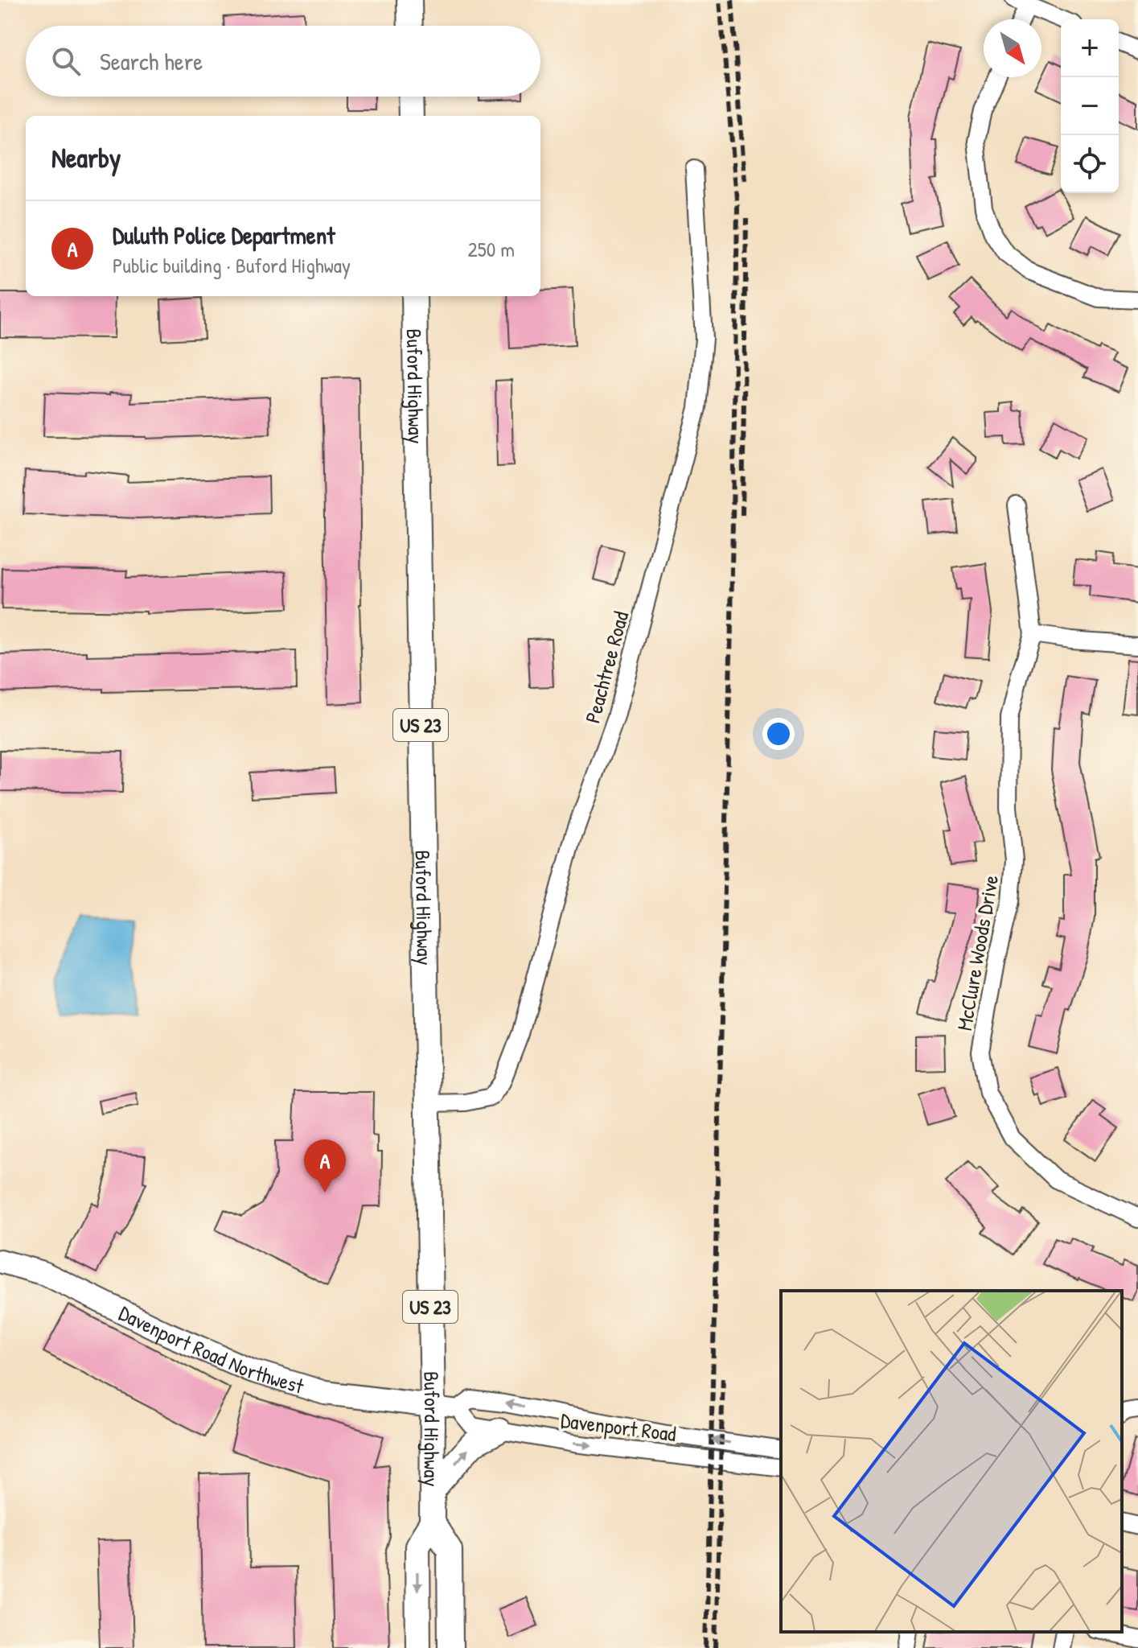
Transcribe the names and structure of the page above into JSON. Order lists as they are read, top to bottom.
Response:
{
  "streets": {
    "main road": ["Buford Highway", "US 23"],
    "street": [
      "Peachtree Road",
      "McClure Woods Drive",
      "Davenport Road Northwest",
      "Davenport Road"
    ]
  },
  "crossings": [
    ["Buford Highway", "Peachtree Road"],
    ["Buford Highway", "Davenport Road Northwest"],
    ["Buford Highway", "Davenport Road"],
    ["Davenport Road Northwest", "Davenport Road"]
  ],
  "north": "bottom right",
  "page": {
    "map_buttons": ["+", "−"],
    "search": "Search here",
    "heading": "Nearby",
    "list": [
      {
        "mark": "A",
        "name": "Duluth Police Department",
        "note": "Public building · Buford Highway",
        "value": "250 m"
      }
    ],
    "pins": "A"
  }
}
